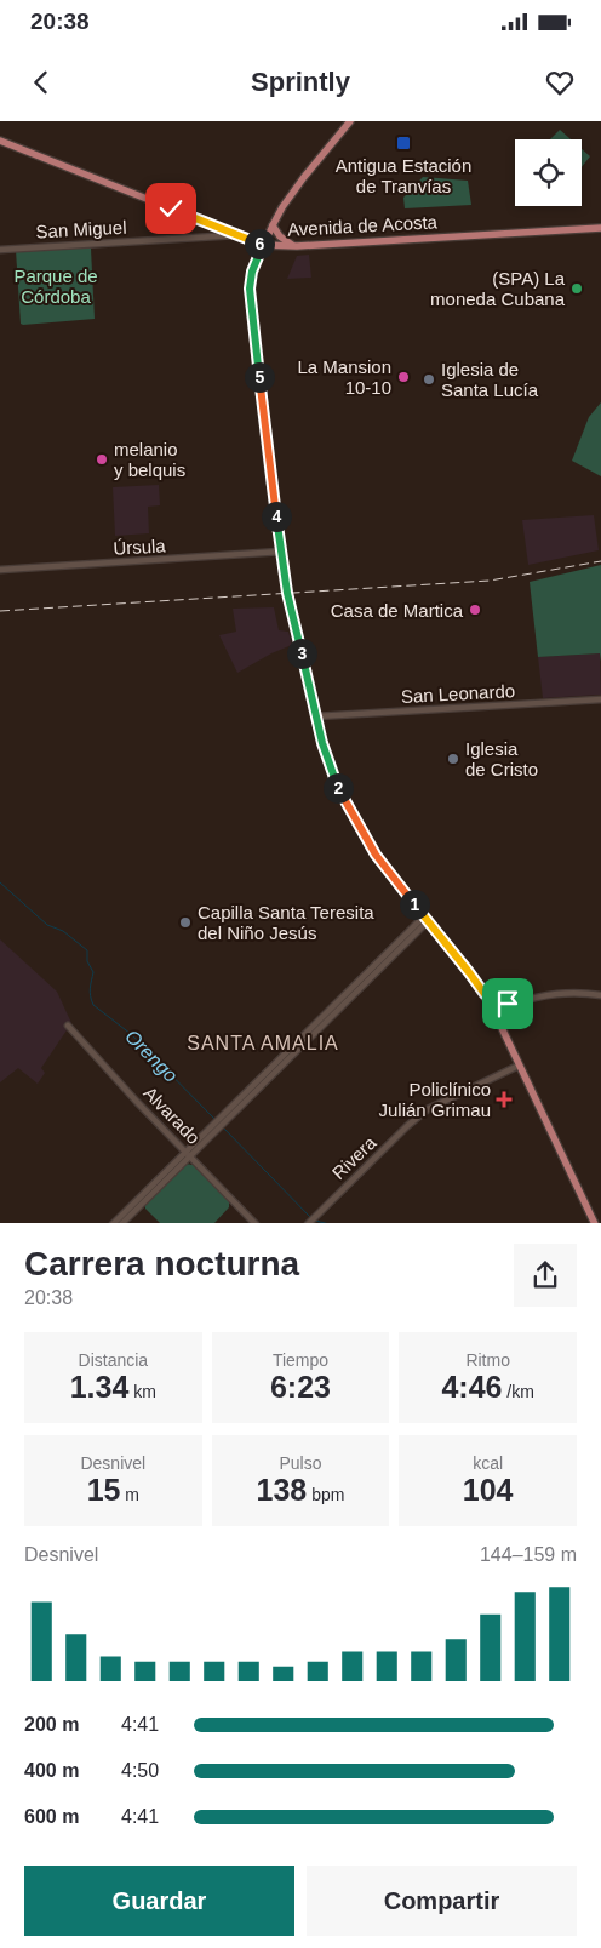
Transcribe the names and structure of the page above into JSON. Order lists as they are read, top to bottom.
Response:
{
  "streets": {
    "main road": ["Avenida de Acosta"],
    "street": [
      "San Miguel",
      "Úrsula",
      "San Leonardo",
      "Alvarado",
      "Rivera"
    ]
  },
  "crossings": [
    ["Avenida de Acosta", "San Miguel"]
  ],
  "districts": ["SANTA AMALIA"],
  "water": ["Orengo"],
  "parks": ["Parque de Córdoba"],
  "places": {
    "transit": ["Antigua Estación de Tranvías"],
    "other": [
      "(SPA) La moneda Cubana",
      "La Mansion 10-10",
      "Iglesia de Santa Lucía",
      "melanio y belquis",
      "Casa de Martica",
      "Iglesia de Cristo",
      "Capilla Santa Teresita del Niño Jesús"
    ],
    "health": ["Policlínico Julián Grimau"]
  },
  "page": {
    "status": "20:38",
    "header": "Sprintly",
    "pins": [
      "6",
      "5",
      "4",
      "3",
      "2",
      "1"
    ],
    "heading": ["Carrera nocturna", "20:38"],
    "stats": [
      ["Distancia", "1.34 km"],
      ["Tiempo", "6:23"],
      ["Ritmo", "4:46 /km"],
      ["Desnivel", "15 m"],
      ["Pulso", "138 bpm"],
      ["kcal", "104"]
    ],
    "chart": ["Desnivel", "144–159 m"],
    "list": [
      {
        "name": "200 m",
        "note": "4:41"
      },
      {
        "name": "400 m",
        "note": "4:50"
      },
      {
        "name": "600 m",
        "note": "4:41"
      }
    ],
    "buttons": ["Guardar", "Compartir"]
  }
}
